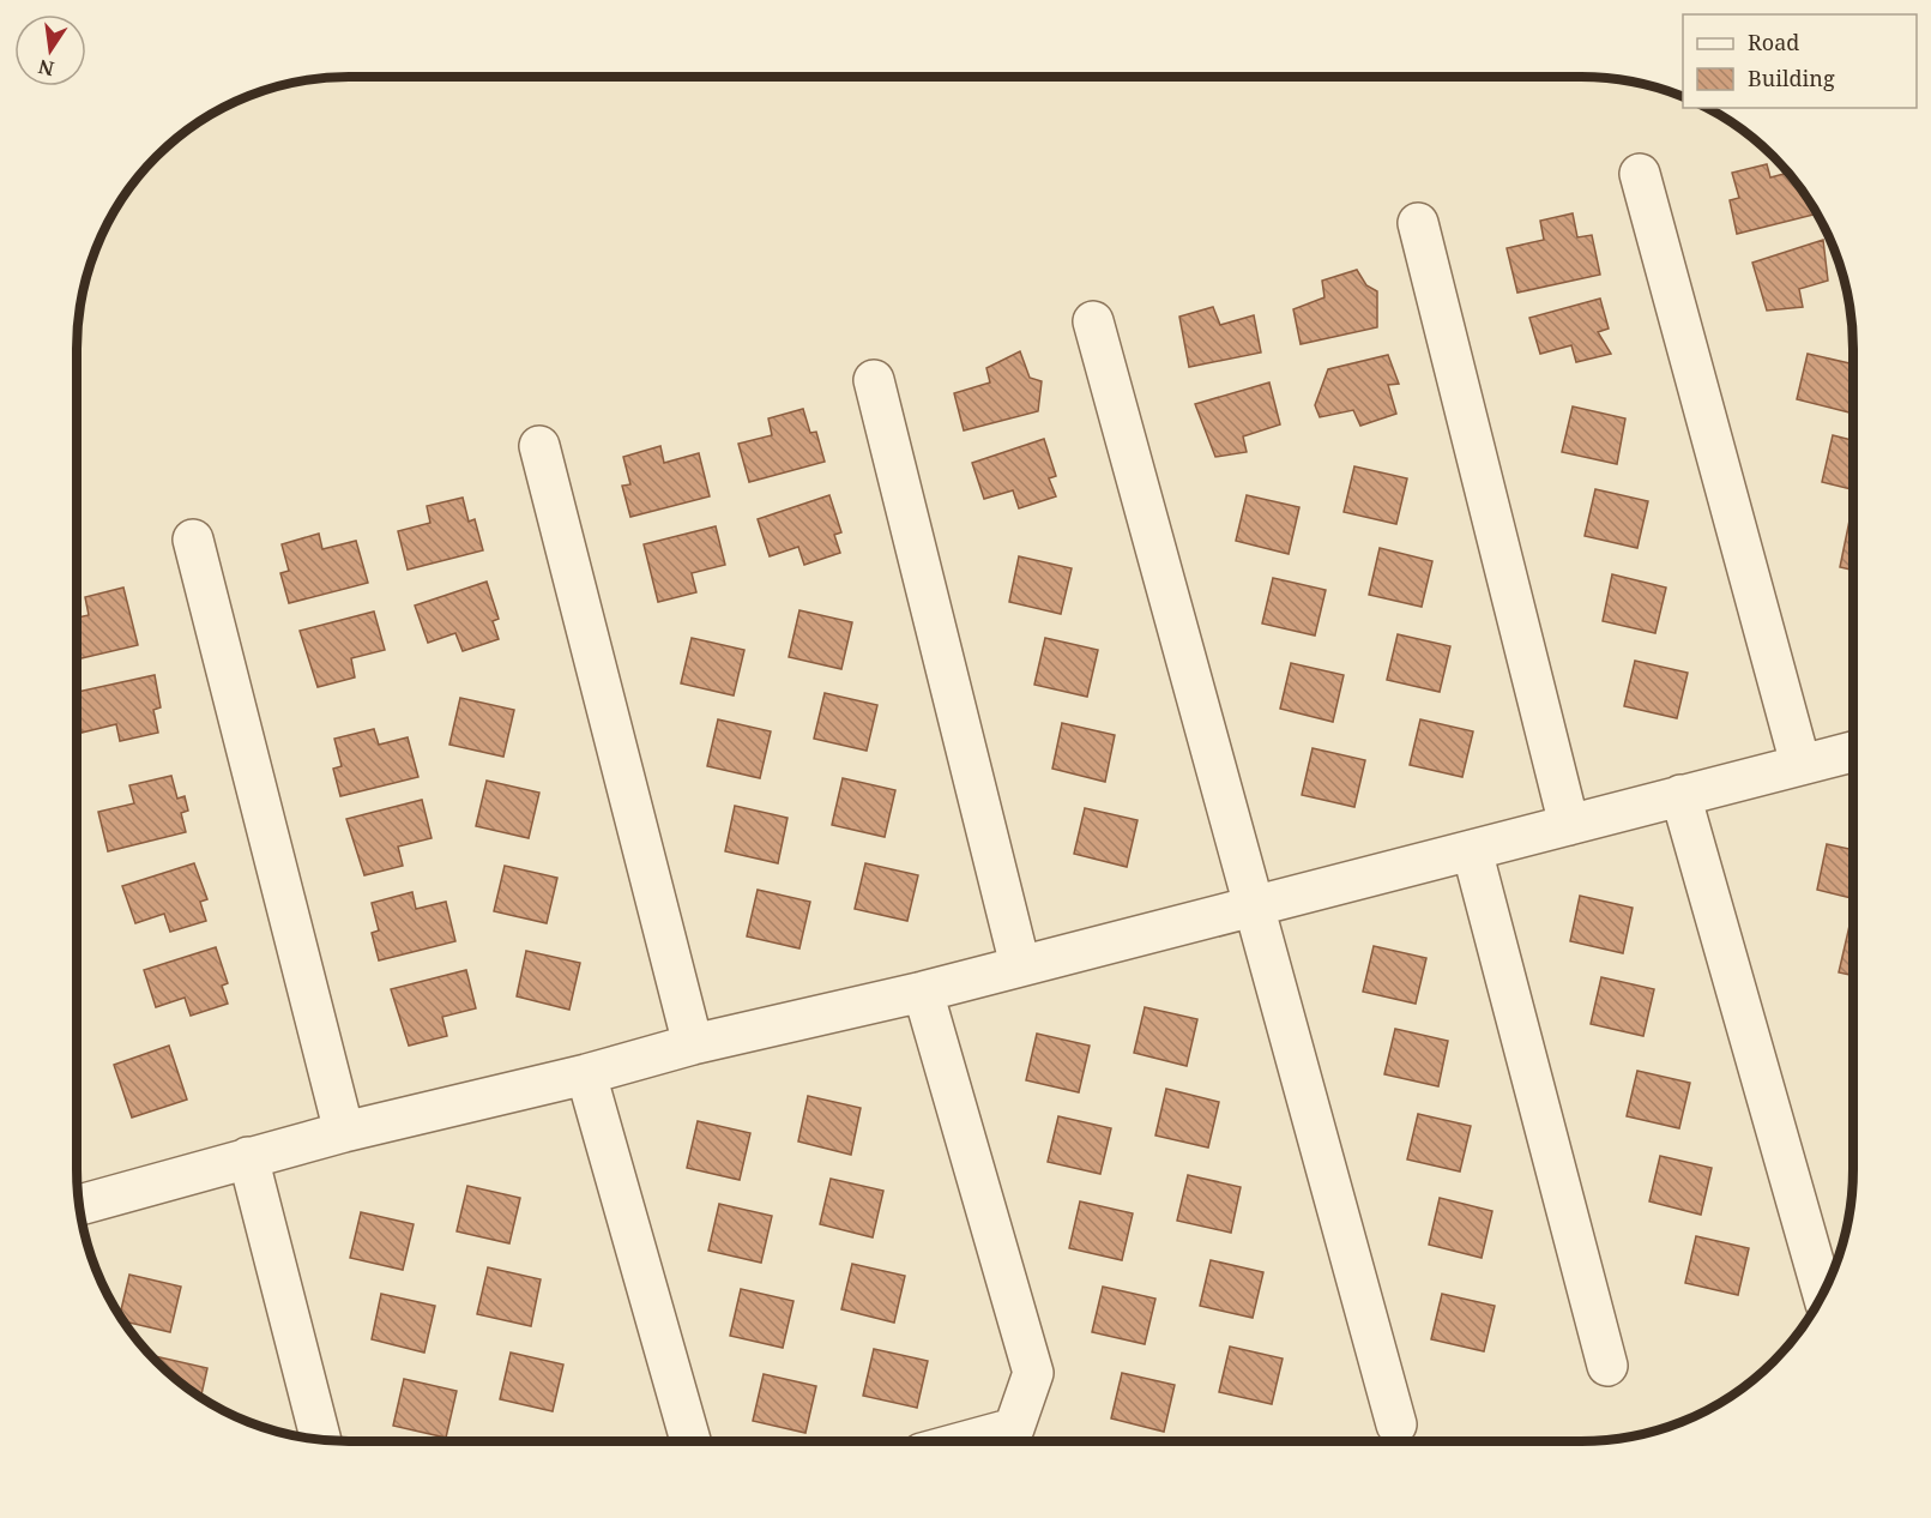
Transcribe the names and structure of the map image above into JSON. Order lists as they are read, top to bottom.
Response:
{
  "legend": ["Road", "Building"],
  "north": "bottom"
}
